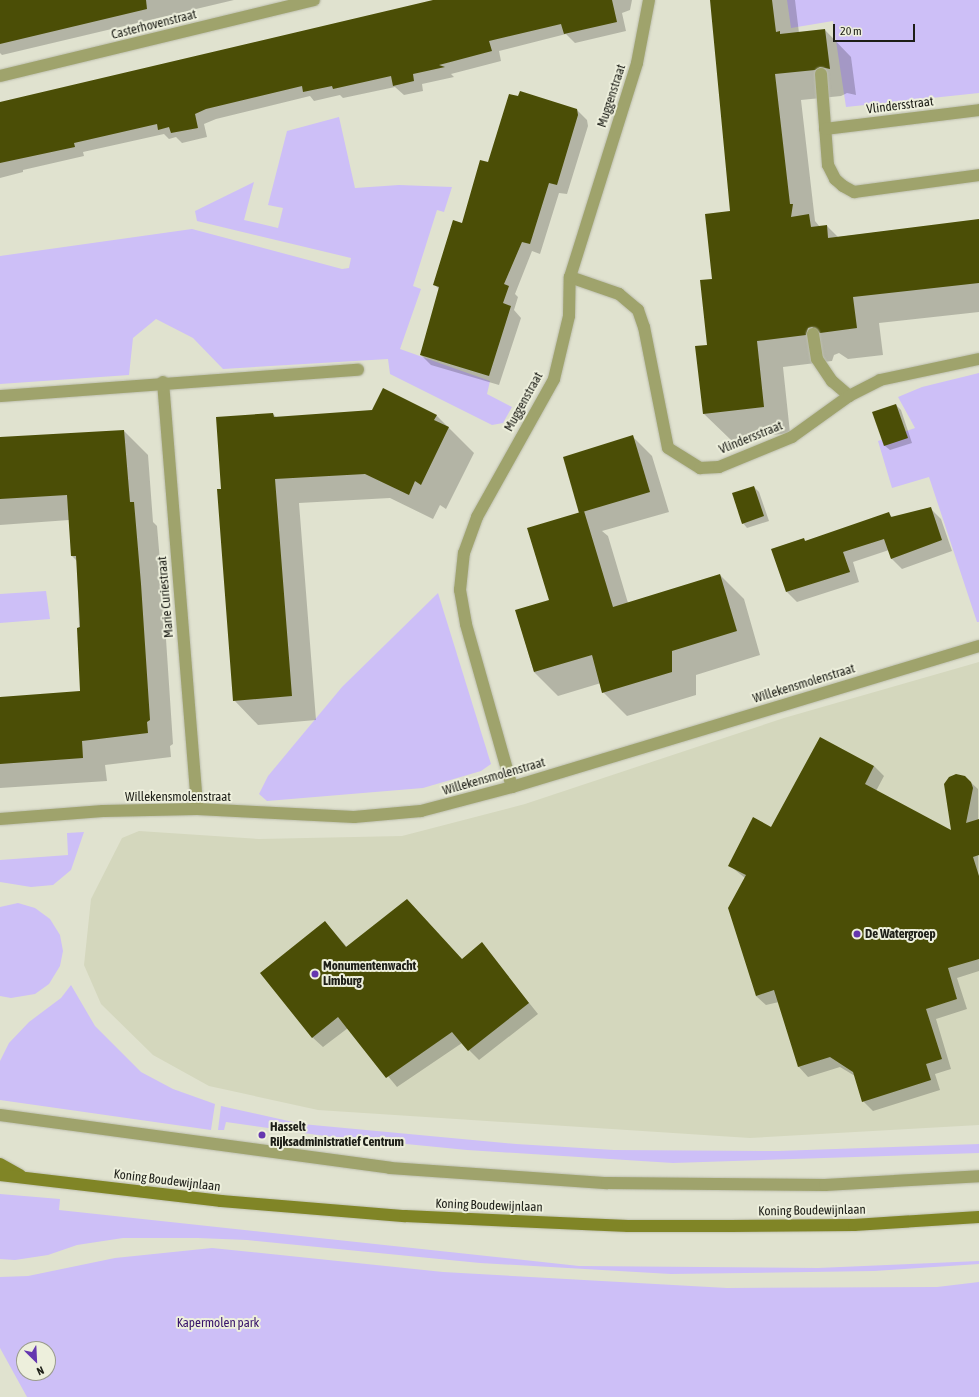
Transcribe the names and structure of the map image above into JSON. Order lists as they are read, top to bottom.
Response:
{
  "streets": {
    "main road": ["Koning Boudewijnlaan"],
    "street": [
      "Casterhovenstraat",
      "Muggenstraat",
      "Vlindersstraat",
      "Marie Curiestraat",
      "Willekensmolenstraat"
    ]
  },
  "crossings": [
    ["Muggenstraat", "Vlindersstraat"],
    ["Muggenstraat", "Willekensmolenstraat"],
    ["Marie Curiestraat", "Willekensmolenstraat"]
  ],
  "parks": ["Kapermolen park"],
  "places": ["De Watergroep", "Monumentenwacht Limburg", "Hasselt Rijksadministratief Centrum"],
  "scale_bar": "20 m",
  "north": "bottom right"
}
